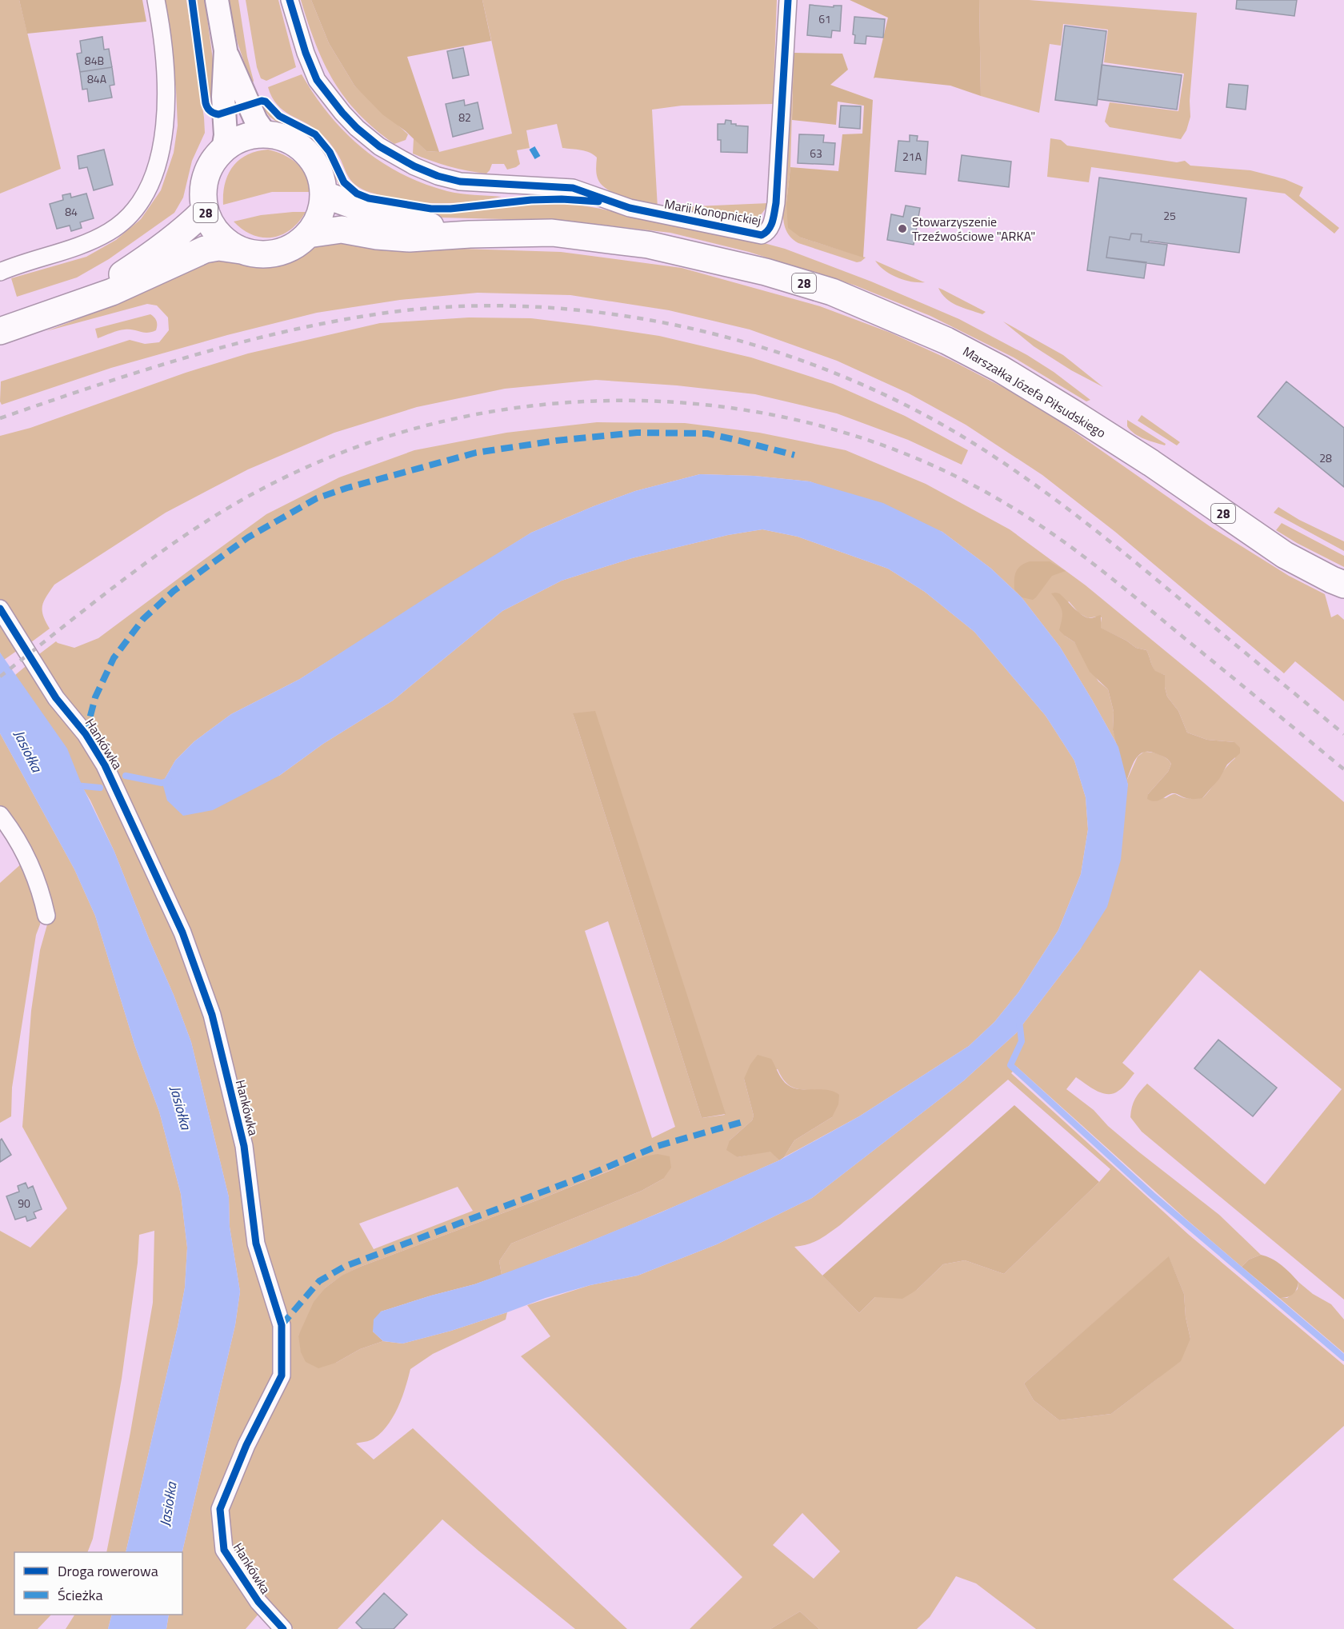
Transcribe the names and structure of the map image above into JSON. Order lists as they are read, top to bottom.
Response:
{
  "streets": {
    "main road": ["28", "Marszałka Józefa Piłsudskiego"],
    "street": ["Marii Konopnickiej", "Hankówka"]
  },
  "crossings": [
    ["28", "Marszałka Józefa Piłsudskiego"]
  ],
  "water": ["Jasiołka"],
  "places": ["Stowarzyszenie Trzeźwościowe \"ARKA\""],
  "house_numbers": [
    "61",
    "84B",
    "84A",
    "82",
    "63",
    "21A",
    "84",
    "25",
    "28",
    "90"
  ],
  "legend": ["Droga rowerowa", "Ścieżka"]
}
